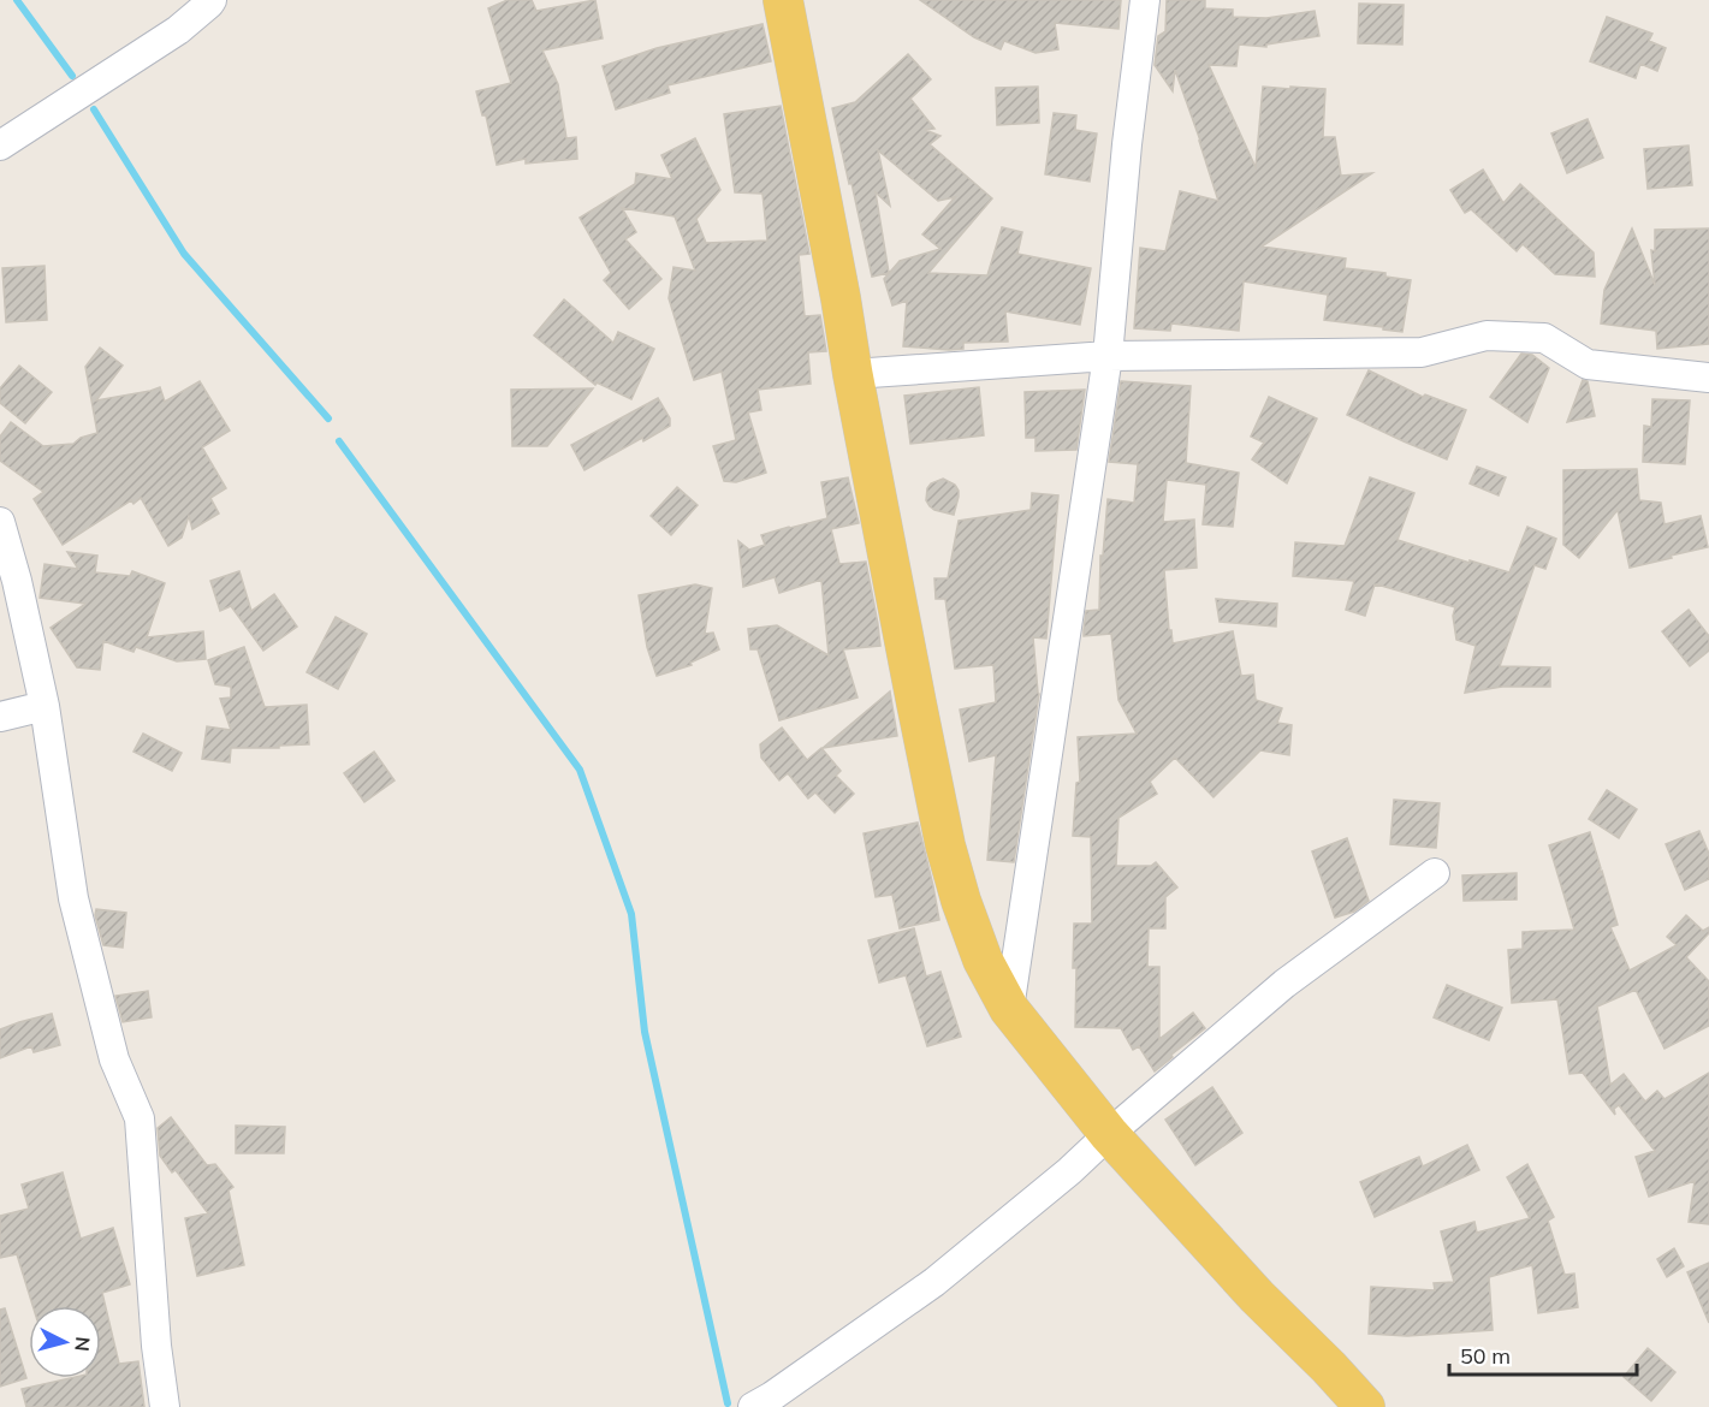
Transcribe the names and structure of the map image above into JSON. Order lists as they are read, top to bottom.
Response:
{
  "scale_bar": "50 m",
  "north": "right"
}
